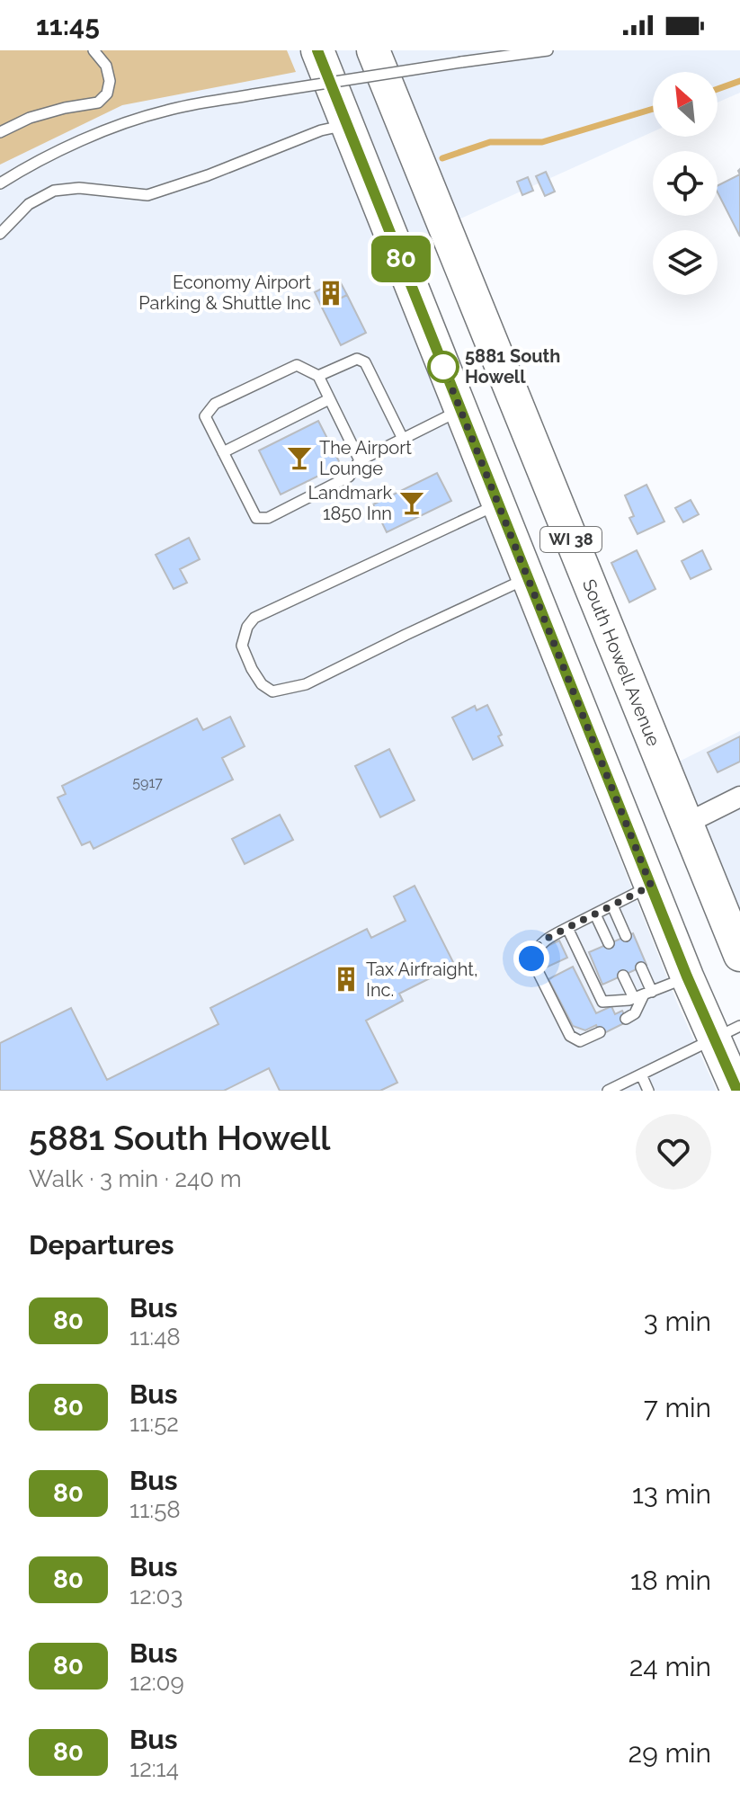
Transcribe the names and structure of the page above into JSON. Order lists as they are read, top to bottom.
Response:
{
  "streets": {
    "main road": ["WI 38", "South Howell Avenue"]
  },
  "places": {
    "building": ["Economy Airport Parking & Shuttle Inc", "Tax Airfraight, Inc."],
    "other": ["5881 South Howell"],
    "bar": ["The Airport Lounge", "Landmark 1850 Inn"]
  },
  "lines": ["bus line 80"],
  "house_numbers": ["5917"],
  "north": "top left",
  "page": {
    "status": "11:45",
    "on_map": "80",
    "heading": [
      ["5881 South Howell", "Walk · 3 min · 240 m"],
      "Departures"
    ],
    "list": [
      {
        "mark": "80",
        "name": "Bus",
        "note": "11:48",
        "value": "3 min"
      },
      {
        "mark": "80",
        "name": "Bus",
        "note": "11:52",
        "value": "7 min"
      },
      {
        "mark": "80",
        "name": "Bus",
        "note": "11:58",
        "value": "13 min"
      },
      {
        "mark": "80",
        "name": "Bus",
        "note": "12:03",
        "value": "18 min"
      },
      {
        "mark": "80",
        "name": "Bus",
        "note": "12:09",
        "value": "24 min"
      },
      {
        "mark": "80",
        "name": "Bus",
        "note": "12:14",
        "value": "29 min"
      }
    ]
  }
}
